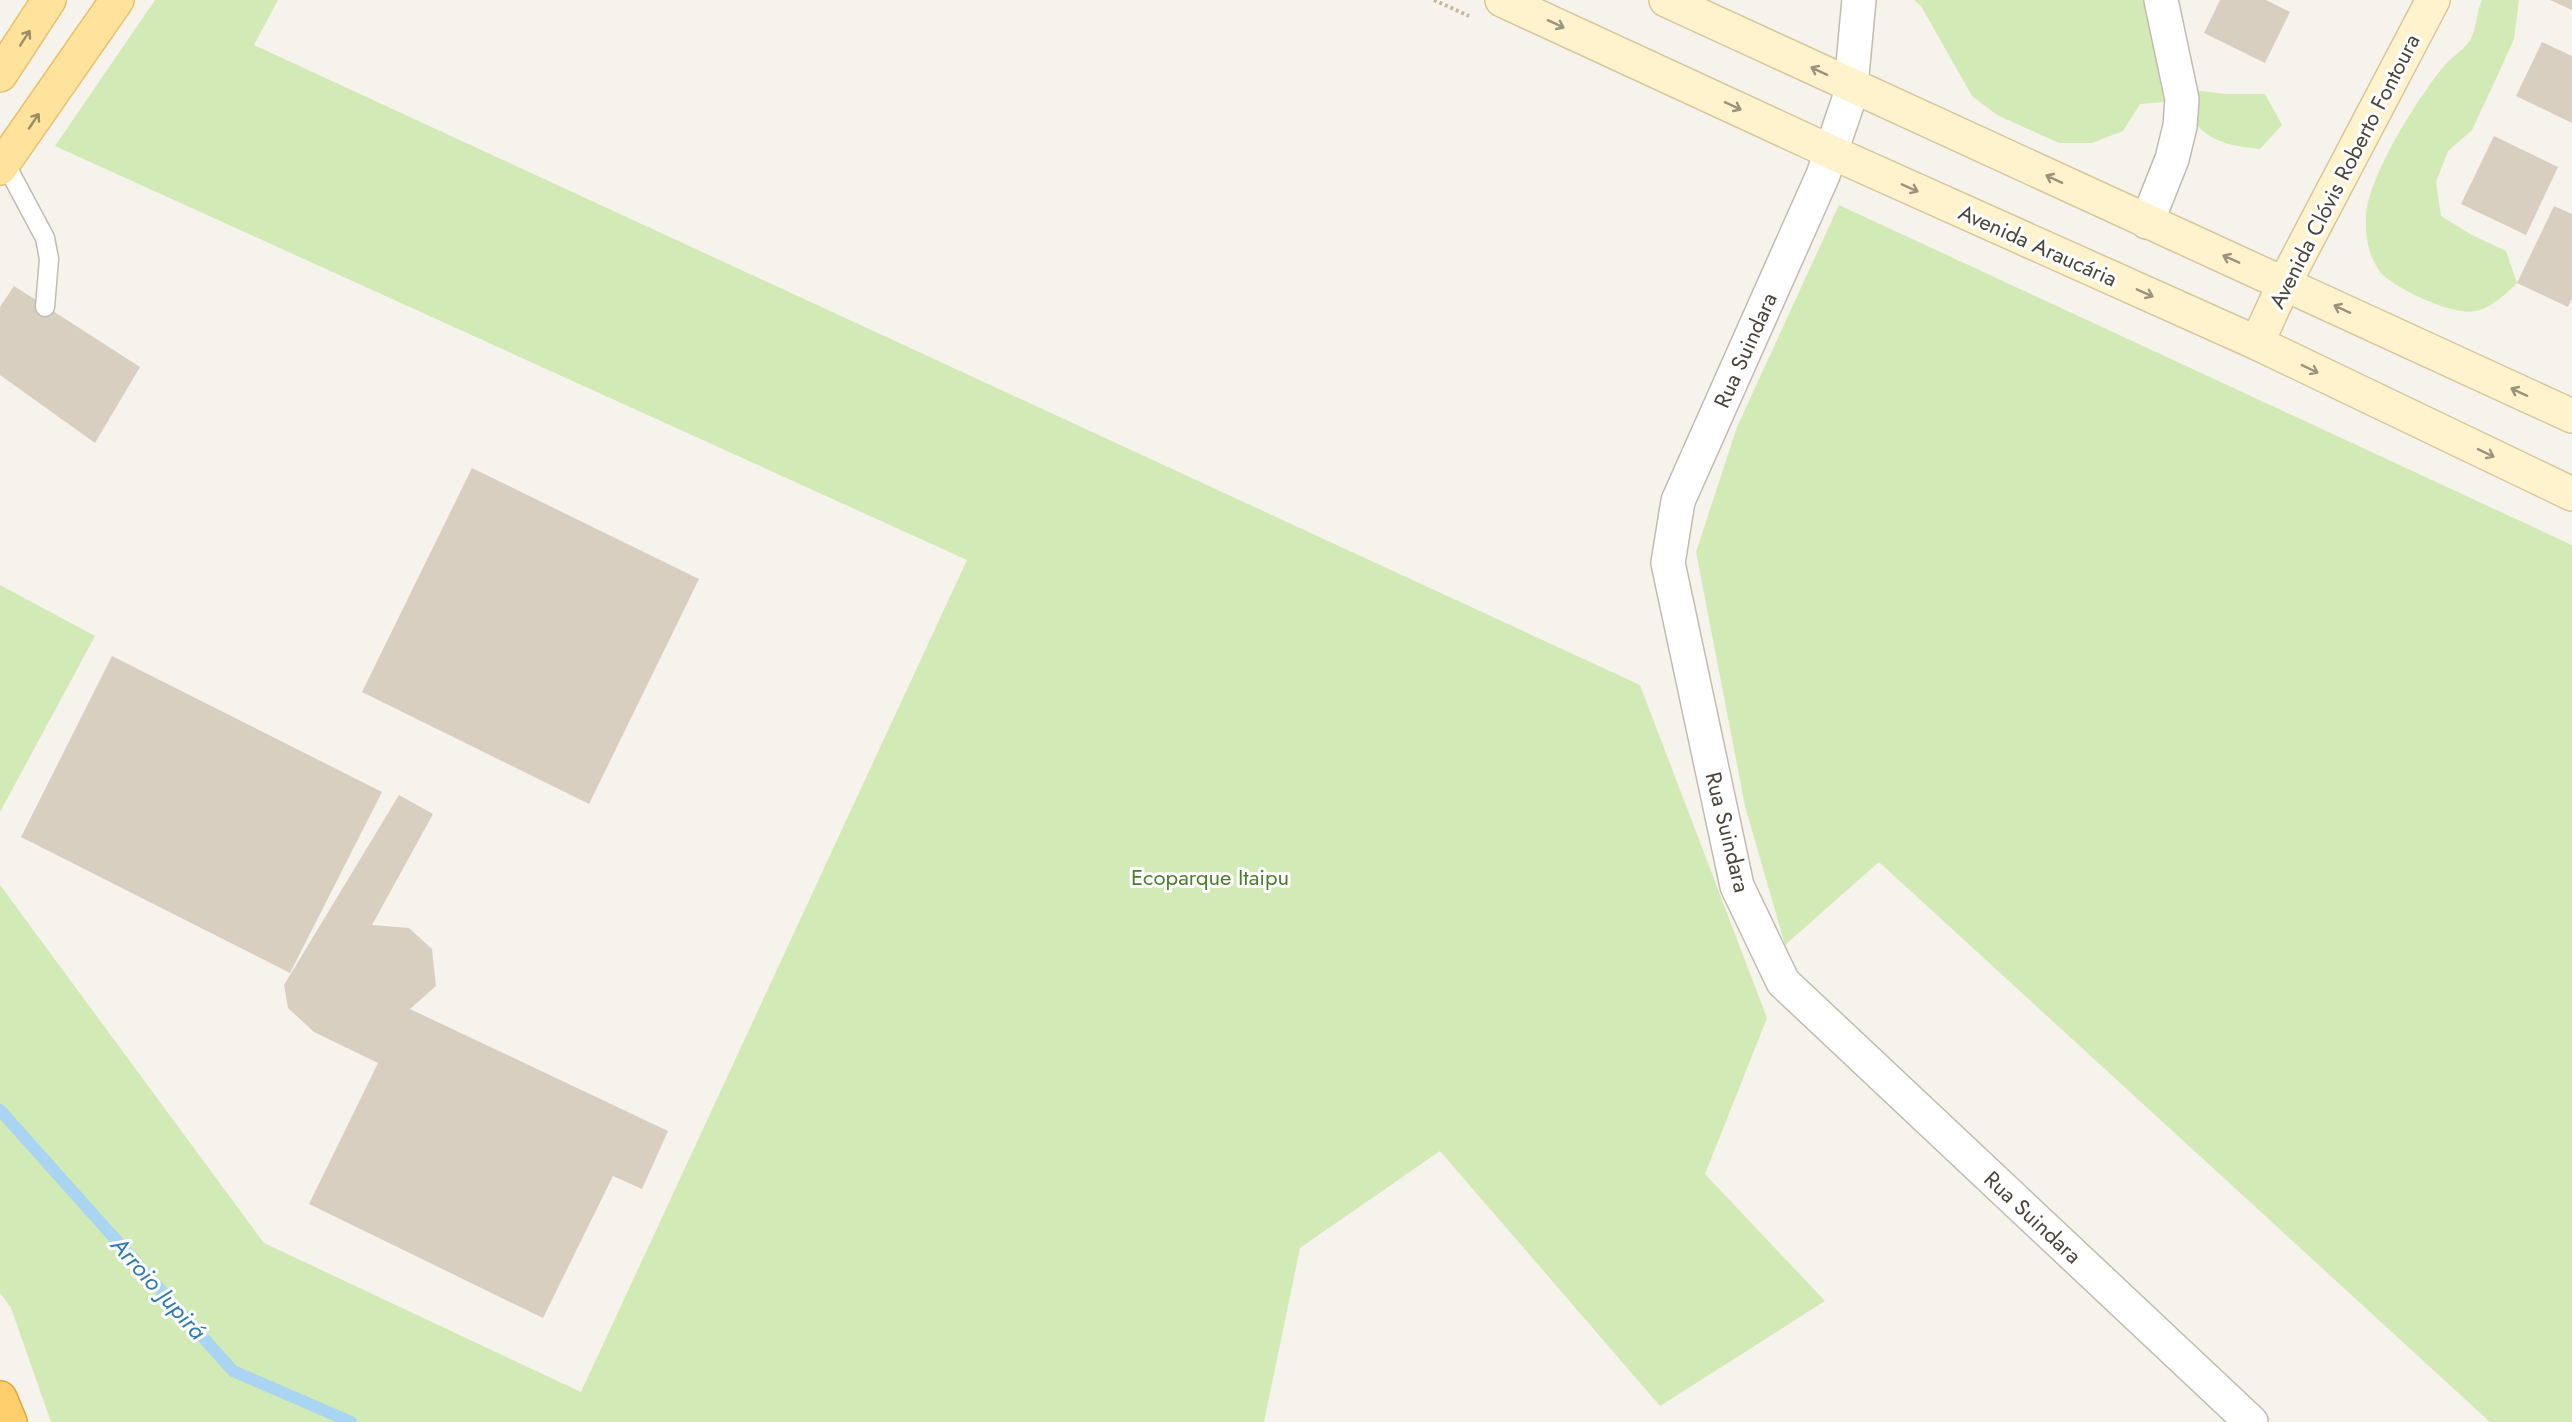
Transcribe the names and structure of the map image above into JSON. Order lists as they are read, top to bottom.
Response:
{
  "streets": {
    "street": ["Avenida Clóvis Roberto Fontoura", "Avenida Araucária", "Rua Suindara"]
  },
  "crossings": [
    ["Avenida Clóvis Roberto Fontoura", "Avenida Araucária"],
    ["Avenida Araucária", "Rua Suindara"]
  ],
  "water": ["Arroio Jupirá"],
  "parks": ["Ecoparque Itaipu"]
}
